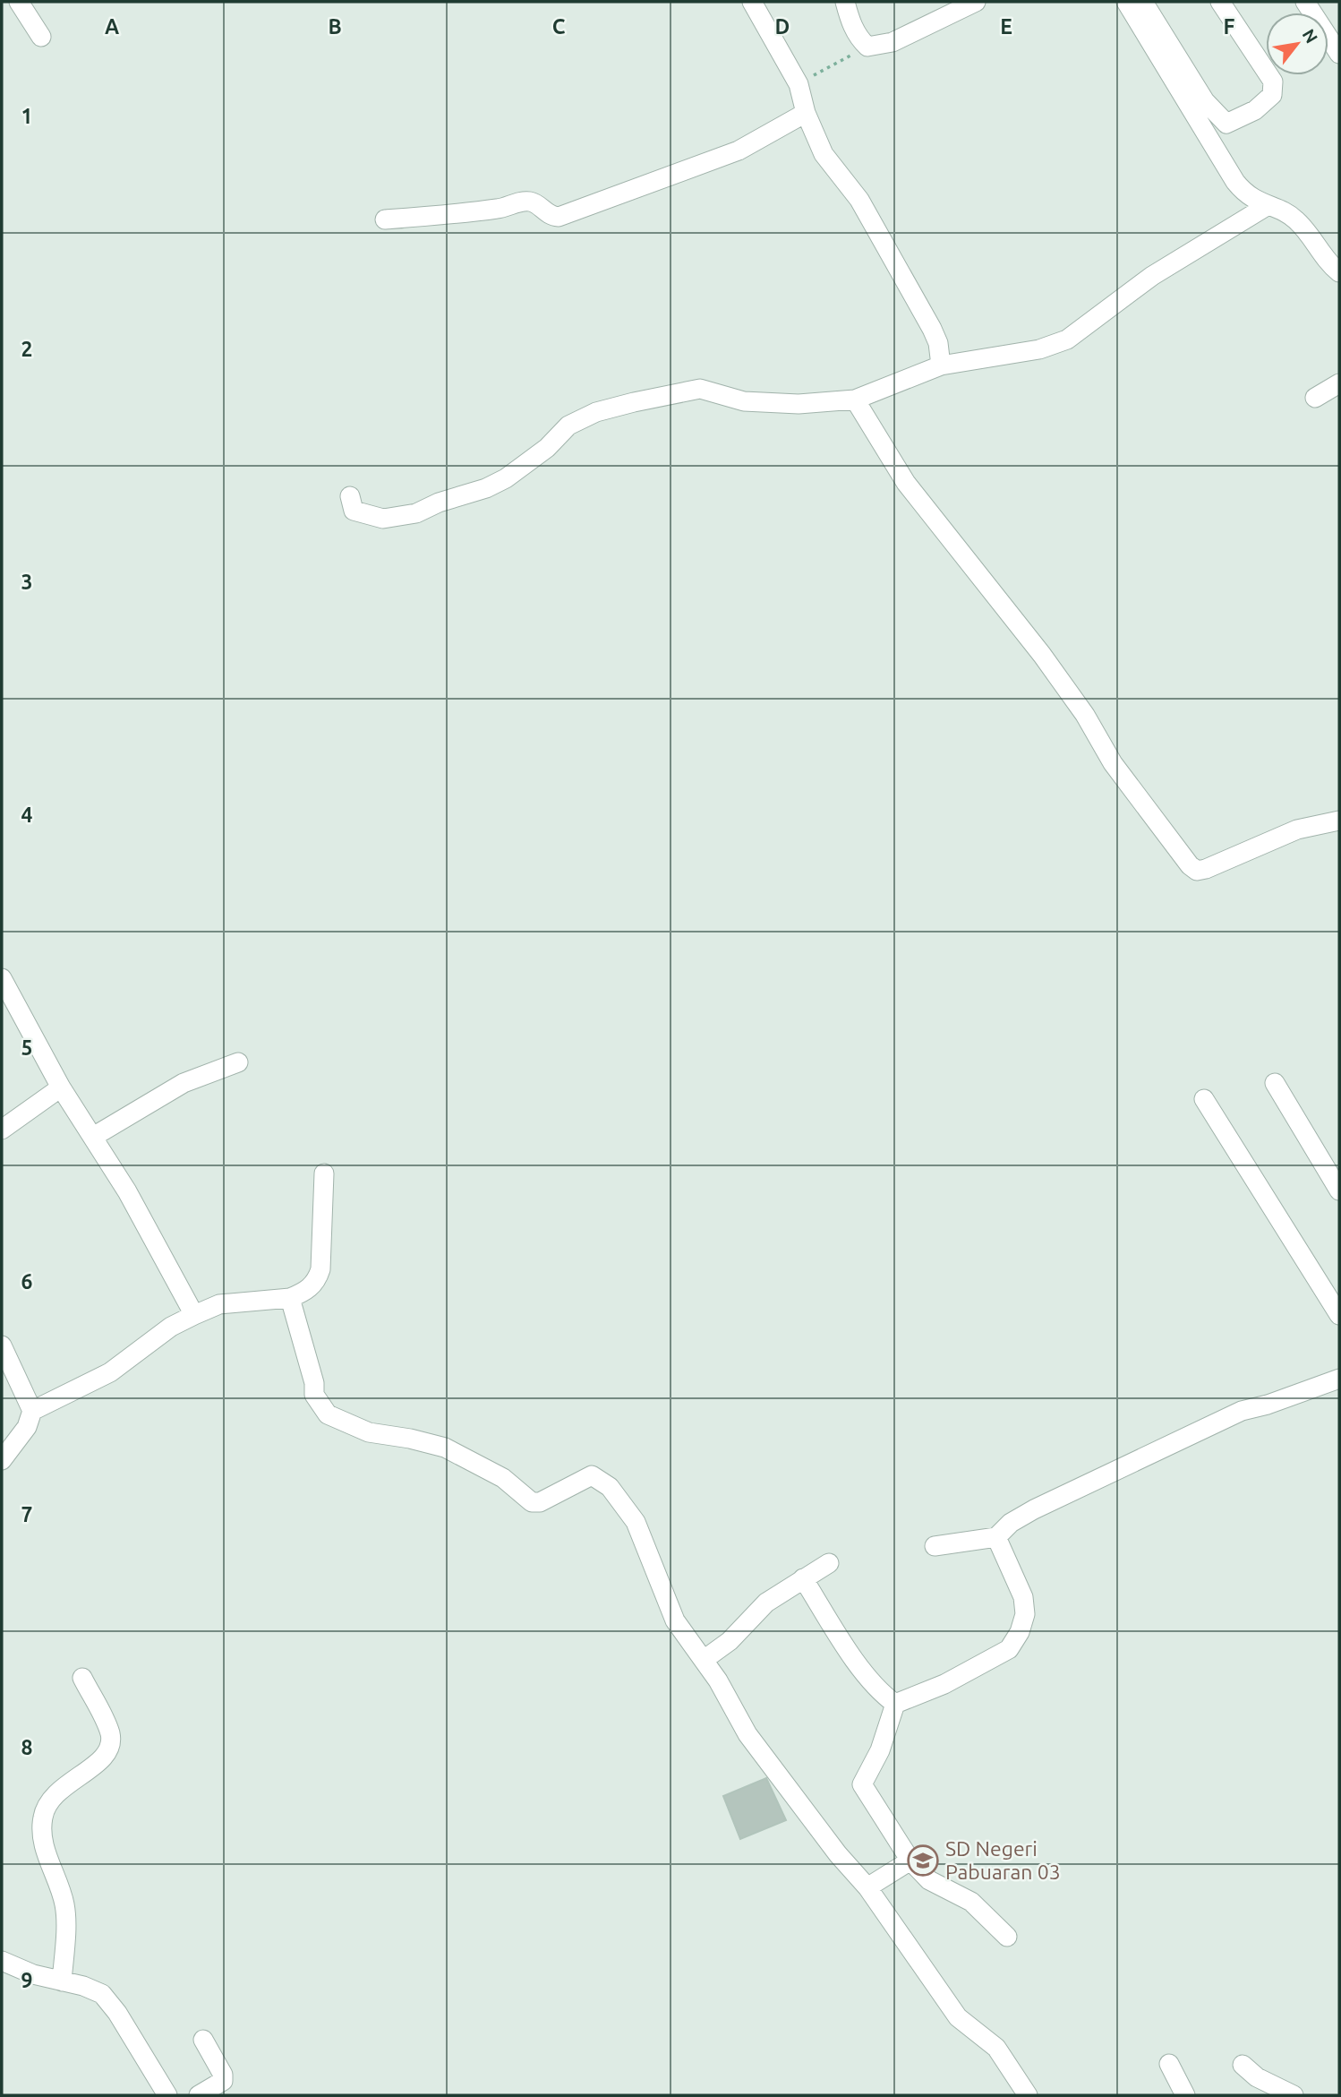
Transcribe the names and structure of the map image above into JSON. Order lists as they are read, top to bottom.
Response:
{
  "places": {
    "school or university": ["SD Negeri Pabuaran 03"]
  },
  "north": "top right",
  "grid": {
    "columns": [
      "A",
      "B",
      "C",
      "D",
      "E",
      "F"
    ],
    "rows": [
      "1",
      "2",
      "3",
      "4",
      "5",
      "6",
      "7",
      "8",
      "9"
    ]
  }
}
